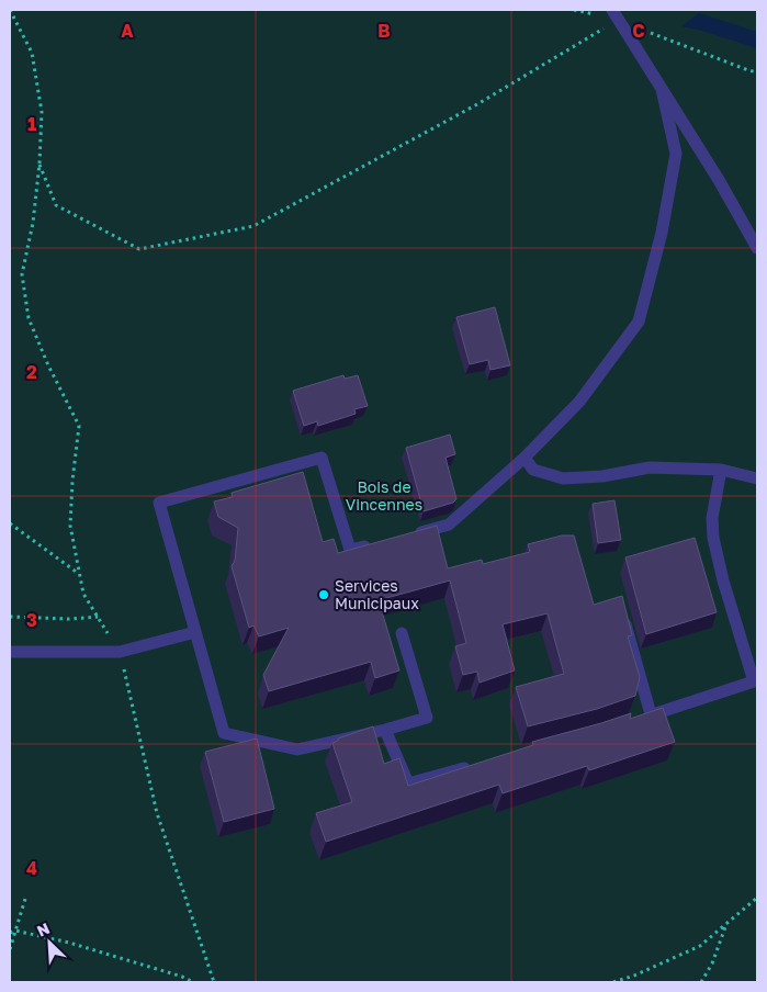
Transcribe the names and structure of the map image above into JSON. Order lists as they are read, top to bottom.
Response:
{
  "parks": ["Bois de Vincennes"],
  "places": ["Services Municipaux"],
  "north": "top left",
  "grid": {
    "columns": ["A", "B", "C"],
    "rows": [
      "1",
      "2",
      "3",
      "4"
    ]
  }
}
